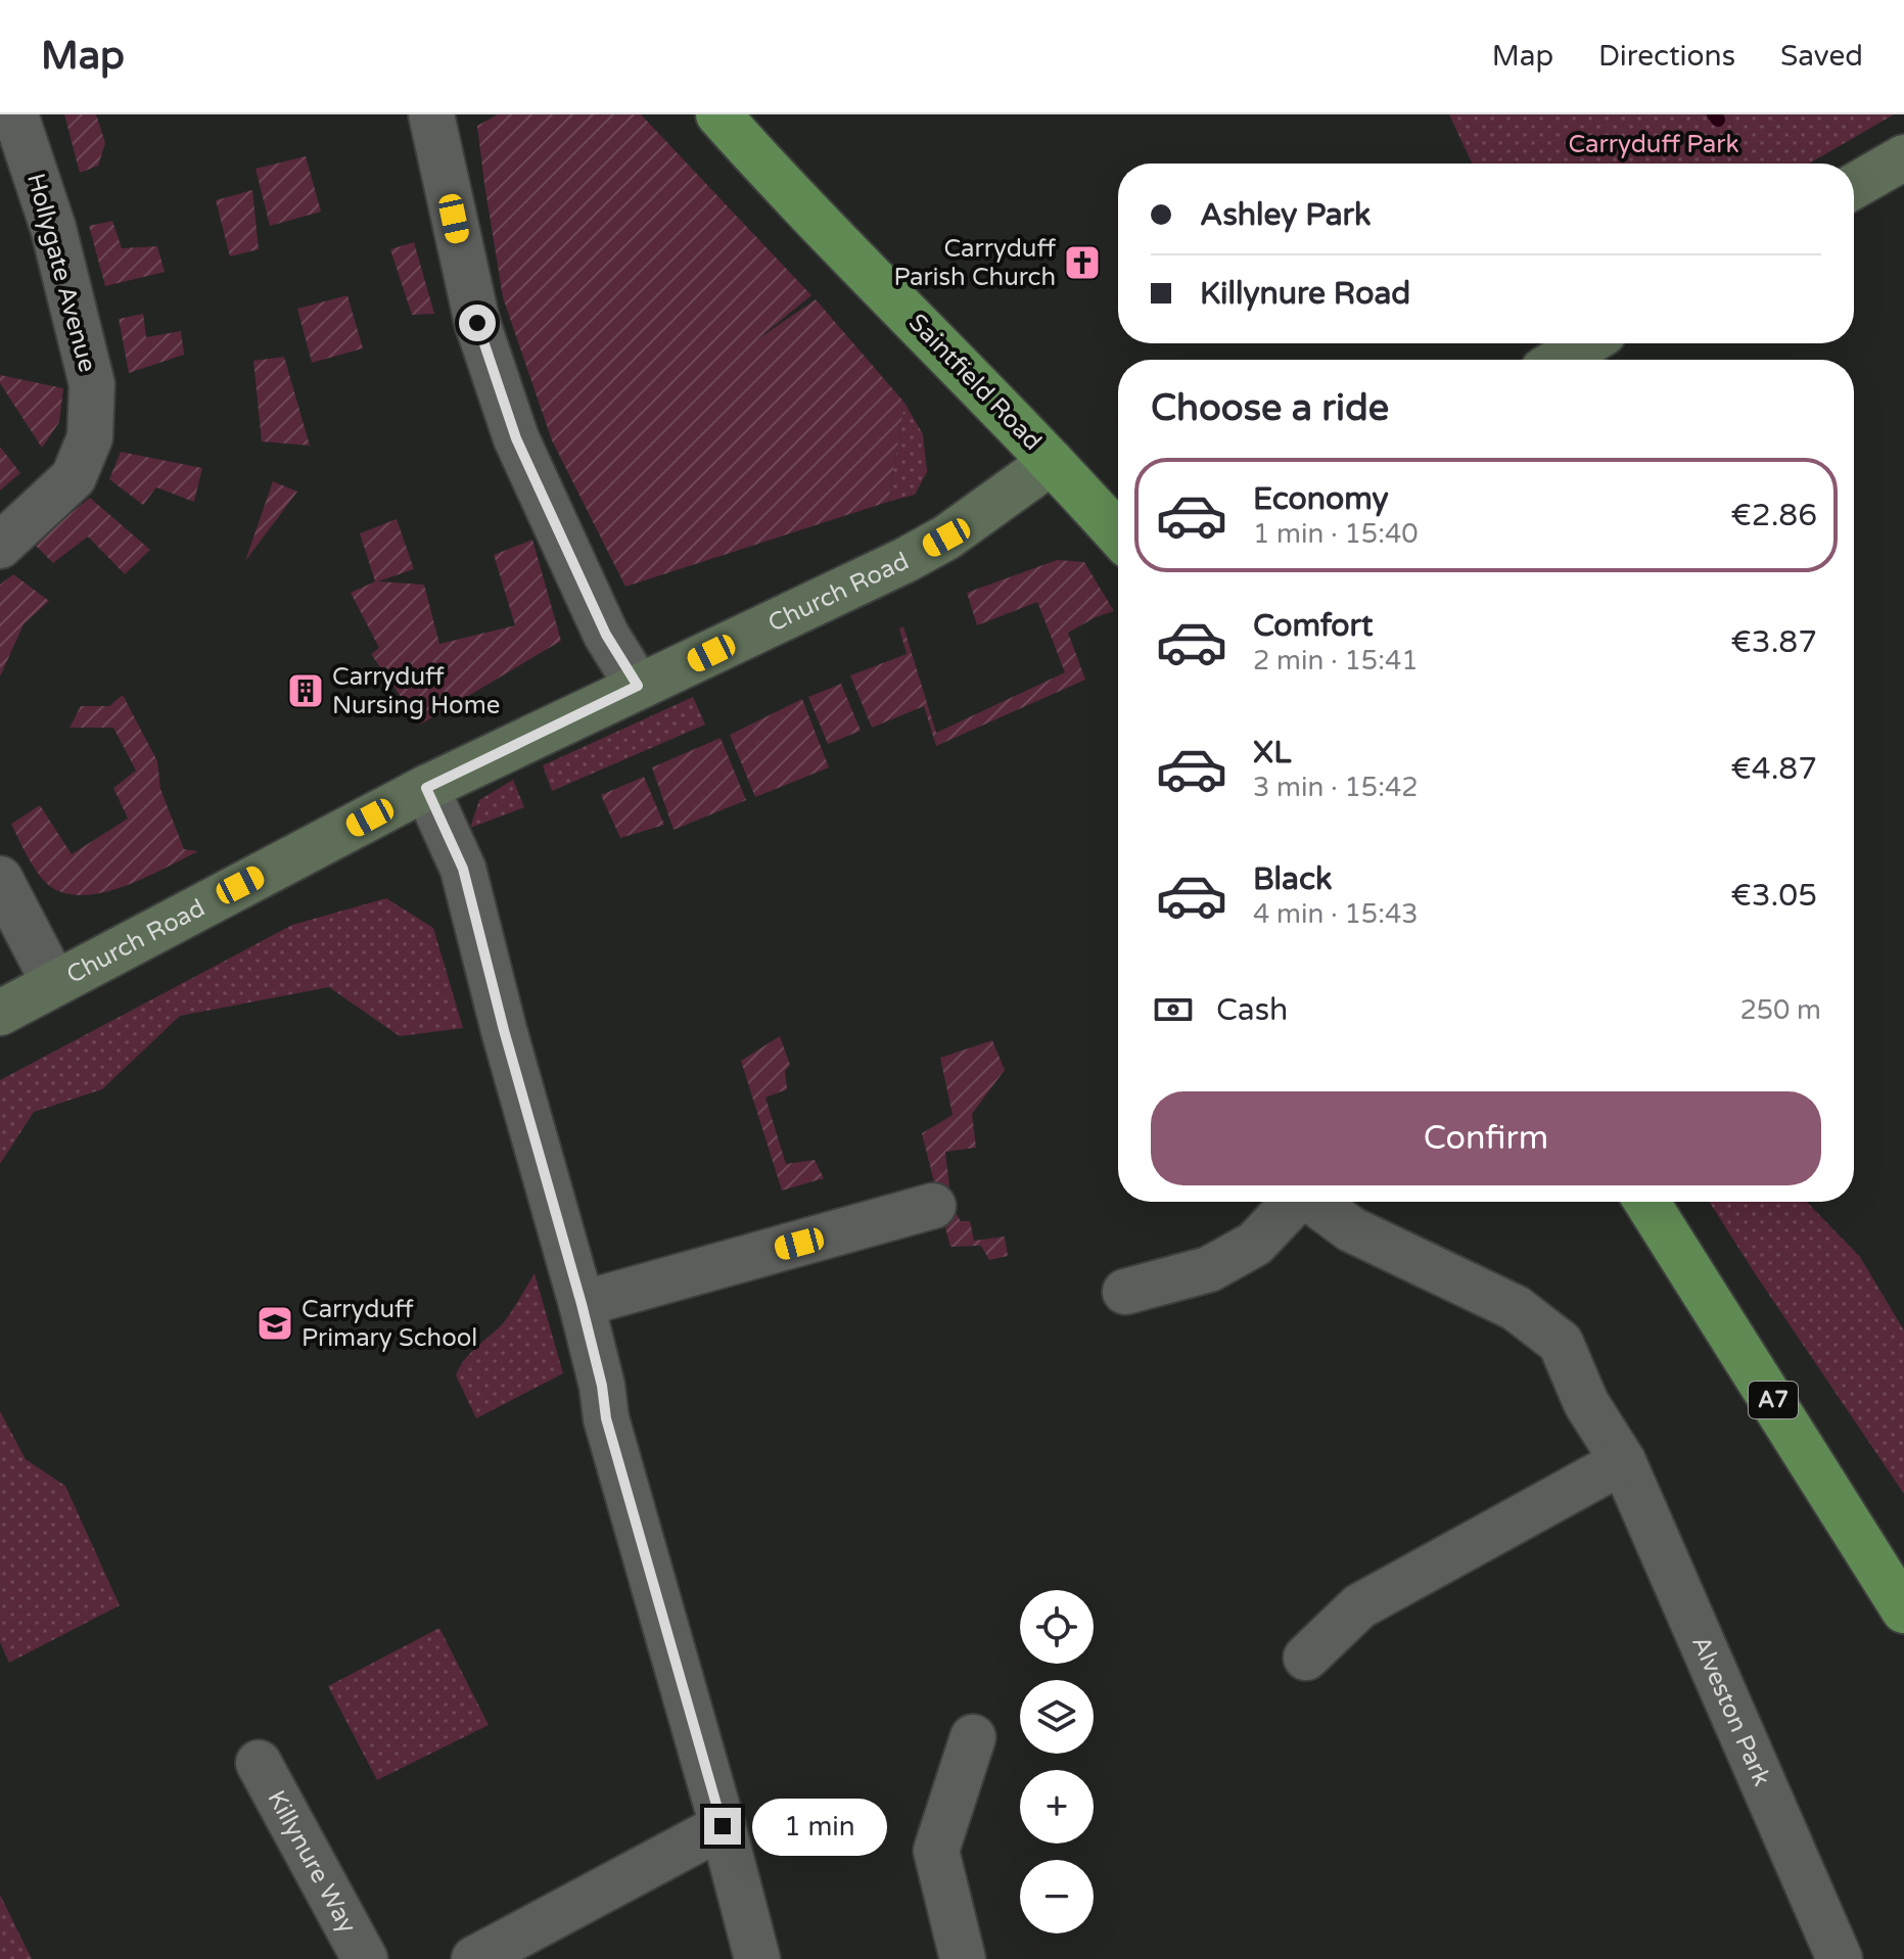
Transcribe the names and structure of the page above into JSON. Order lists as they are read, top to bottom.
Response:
{
  "streets": {
    "highway": ["Saintfield Road", "A7"],
    "main road": ["Church Road"],
    "street": ["Hollygate Avenue", "Alveston Park", "Killynure Way"]
  },
  "crossings": [
    ["Saintfield Road", "Church Road"]
  ],
  "parks": ["Carryduff Park"],
  "places": {
    "church": ["Carryduff Parish Church"],
    "building": ["Carryduff Nursing Home"],
    "school or university": ["Carryduff Primary School"]
  },
  "page": {
    "header": "Map",
    "nav": ["Map", "Directions", "Saved"],
    "banner": ["Ashley Park", "Killynure Road"],
    "heading": "Choose a ride",
    "list": [
      {
        "name": "Economy",
        "note": "1 min · 15:40",
        "value": "€2.86"
      },
      {
        "name": "Comfort",
        "note": "2 min · 15:41",
        "value": "€3.87"
      },
      {
        "name": "XL",
        "note": "3 min · 15:42",
        "value": "€4.87"
      },
      {
        "name": "Black",
        "note": "4 min · 15:43",
        "value": "€3.05"
      }
    ],
    "pay": ["Cash", "250 m"],
    "buttons": "Confirm",
    "map_buttons": ["+", "−"],
    "bubble": "1 min"
  }
}
